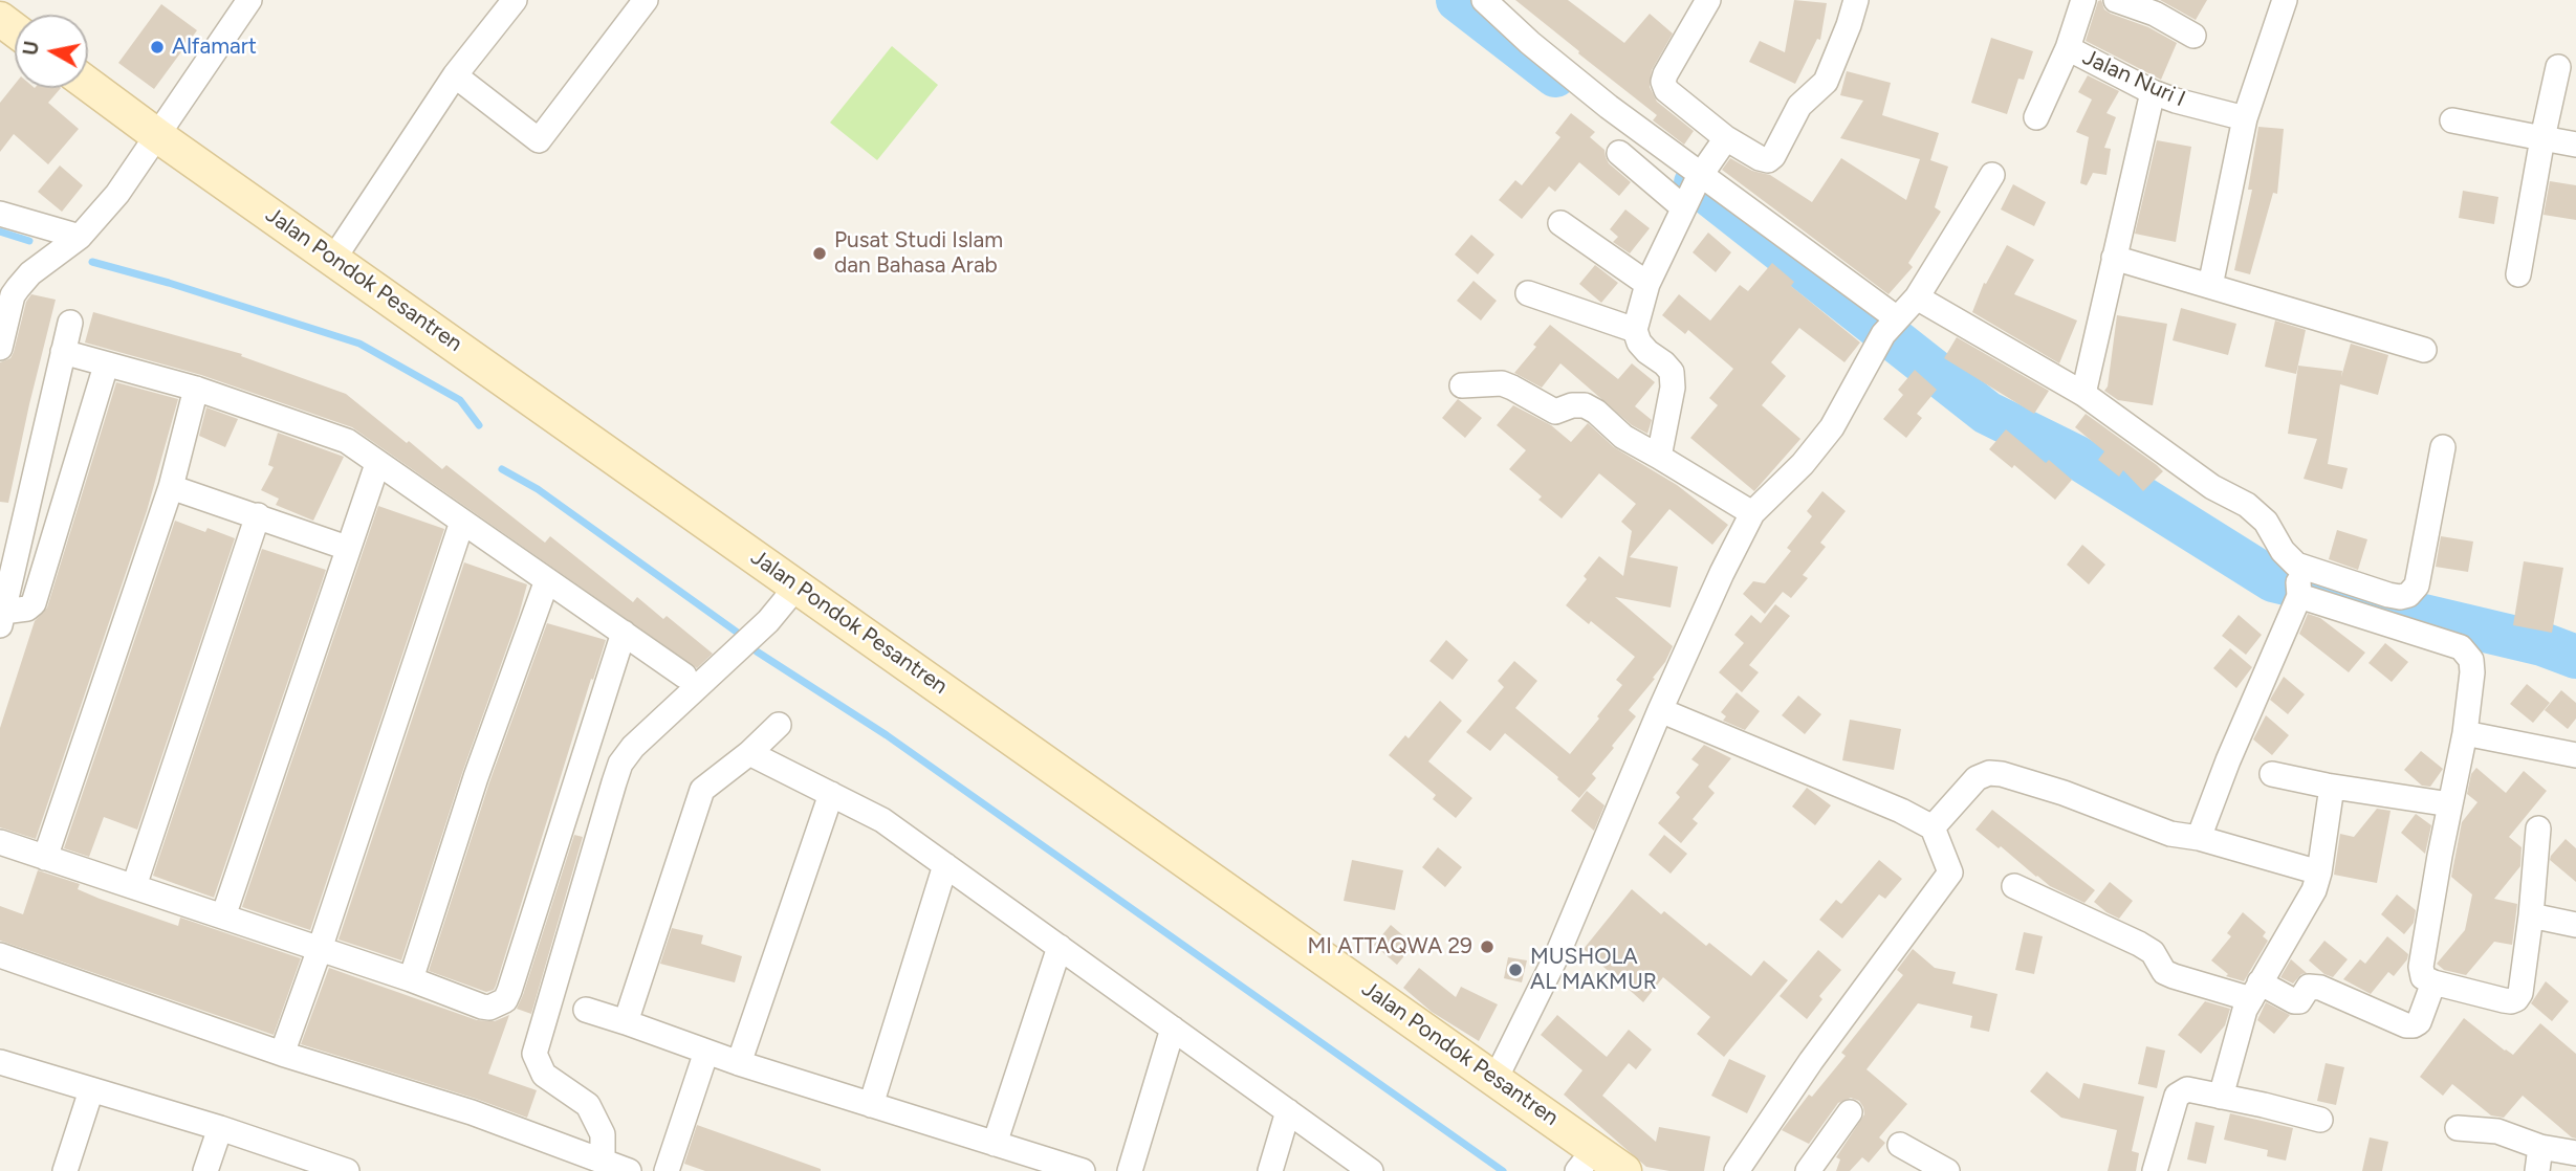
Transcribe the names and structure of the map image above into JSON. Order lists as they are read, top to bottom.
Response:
{
  "streets": {
    "street": ["Jalan Nuri I", "Jalan Pondok Pesantren"]
  },
  "places": [
    "Alfamart",
    "Pusat Studi Islam dan Bahasa Arab",
    "MI ATTAQWA 29",
    "MUSHOLA AL MAKMUR"
  ],
  "north": "left"
}
